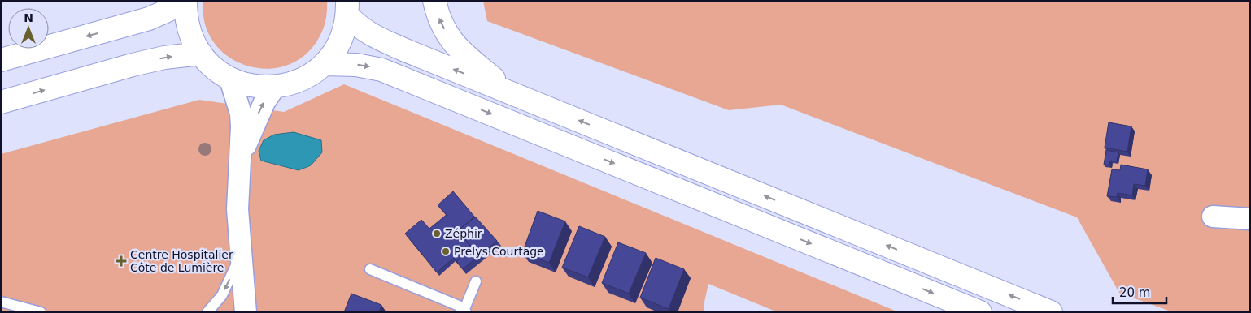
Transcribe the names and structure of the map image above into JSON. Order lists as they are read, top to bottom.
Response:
{
  "places": {
    "other": ["Zéphir", "Prelys Courtage"],
    "health": ["Centre Hospitalier Côte de Lumière"]
  },
  "scale_bar": "20 m",
  "north": "top"
}
